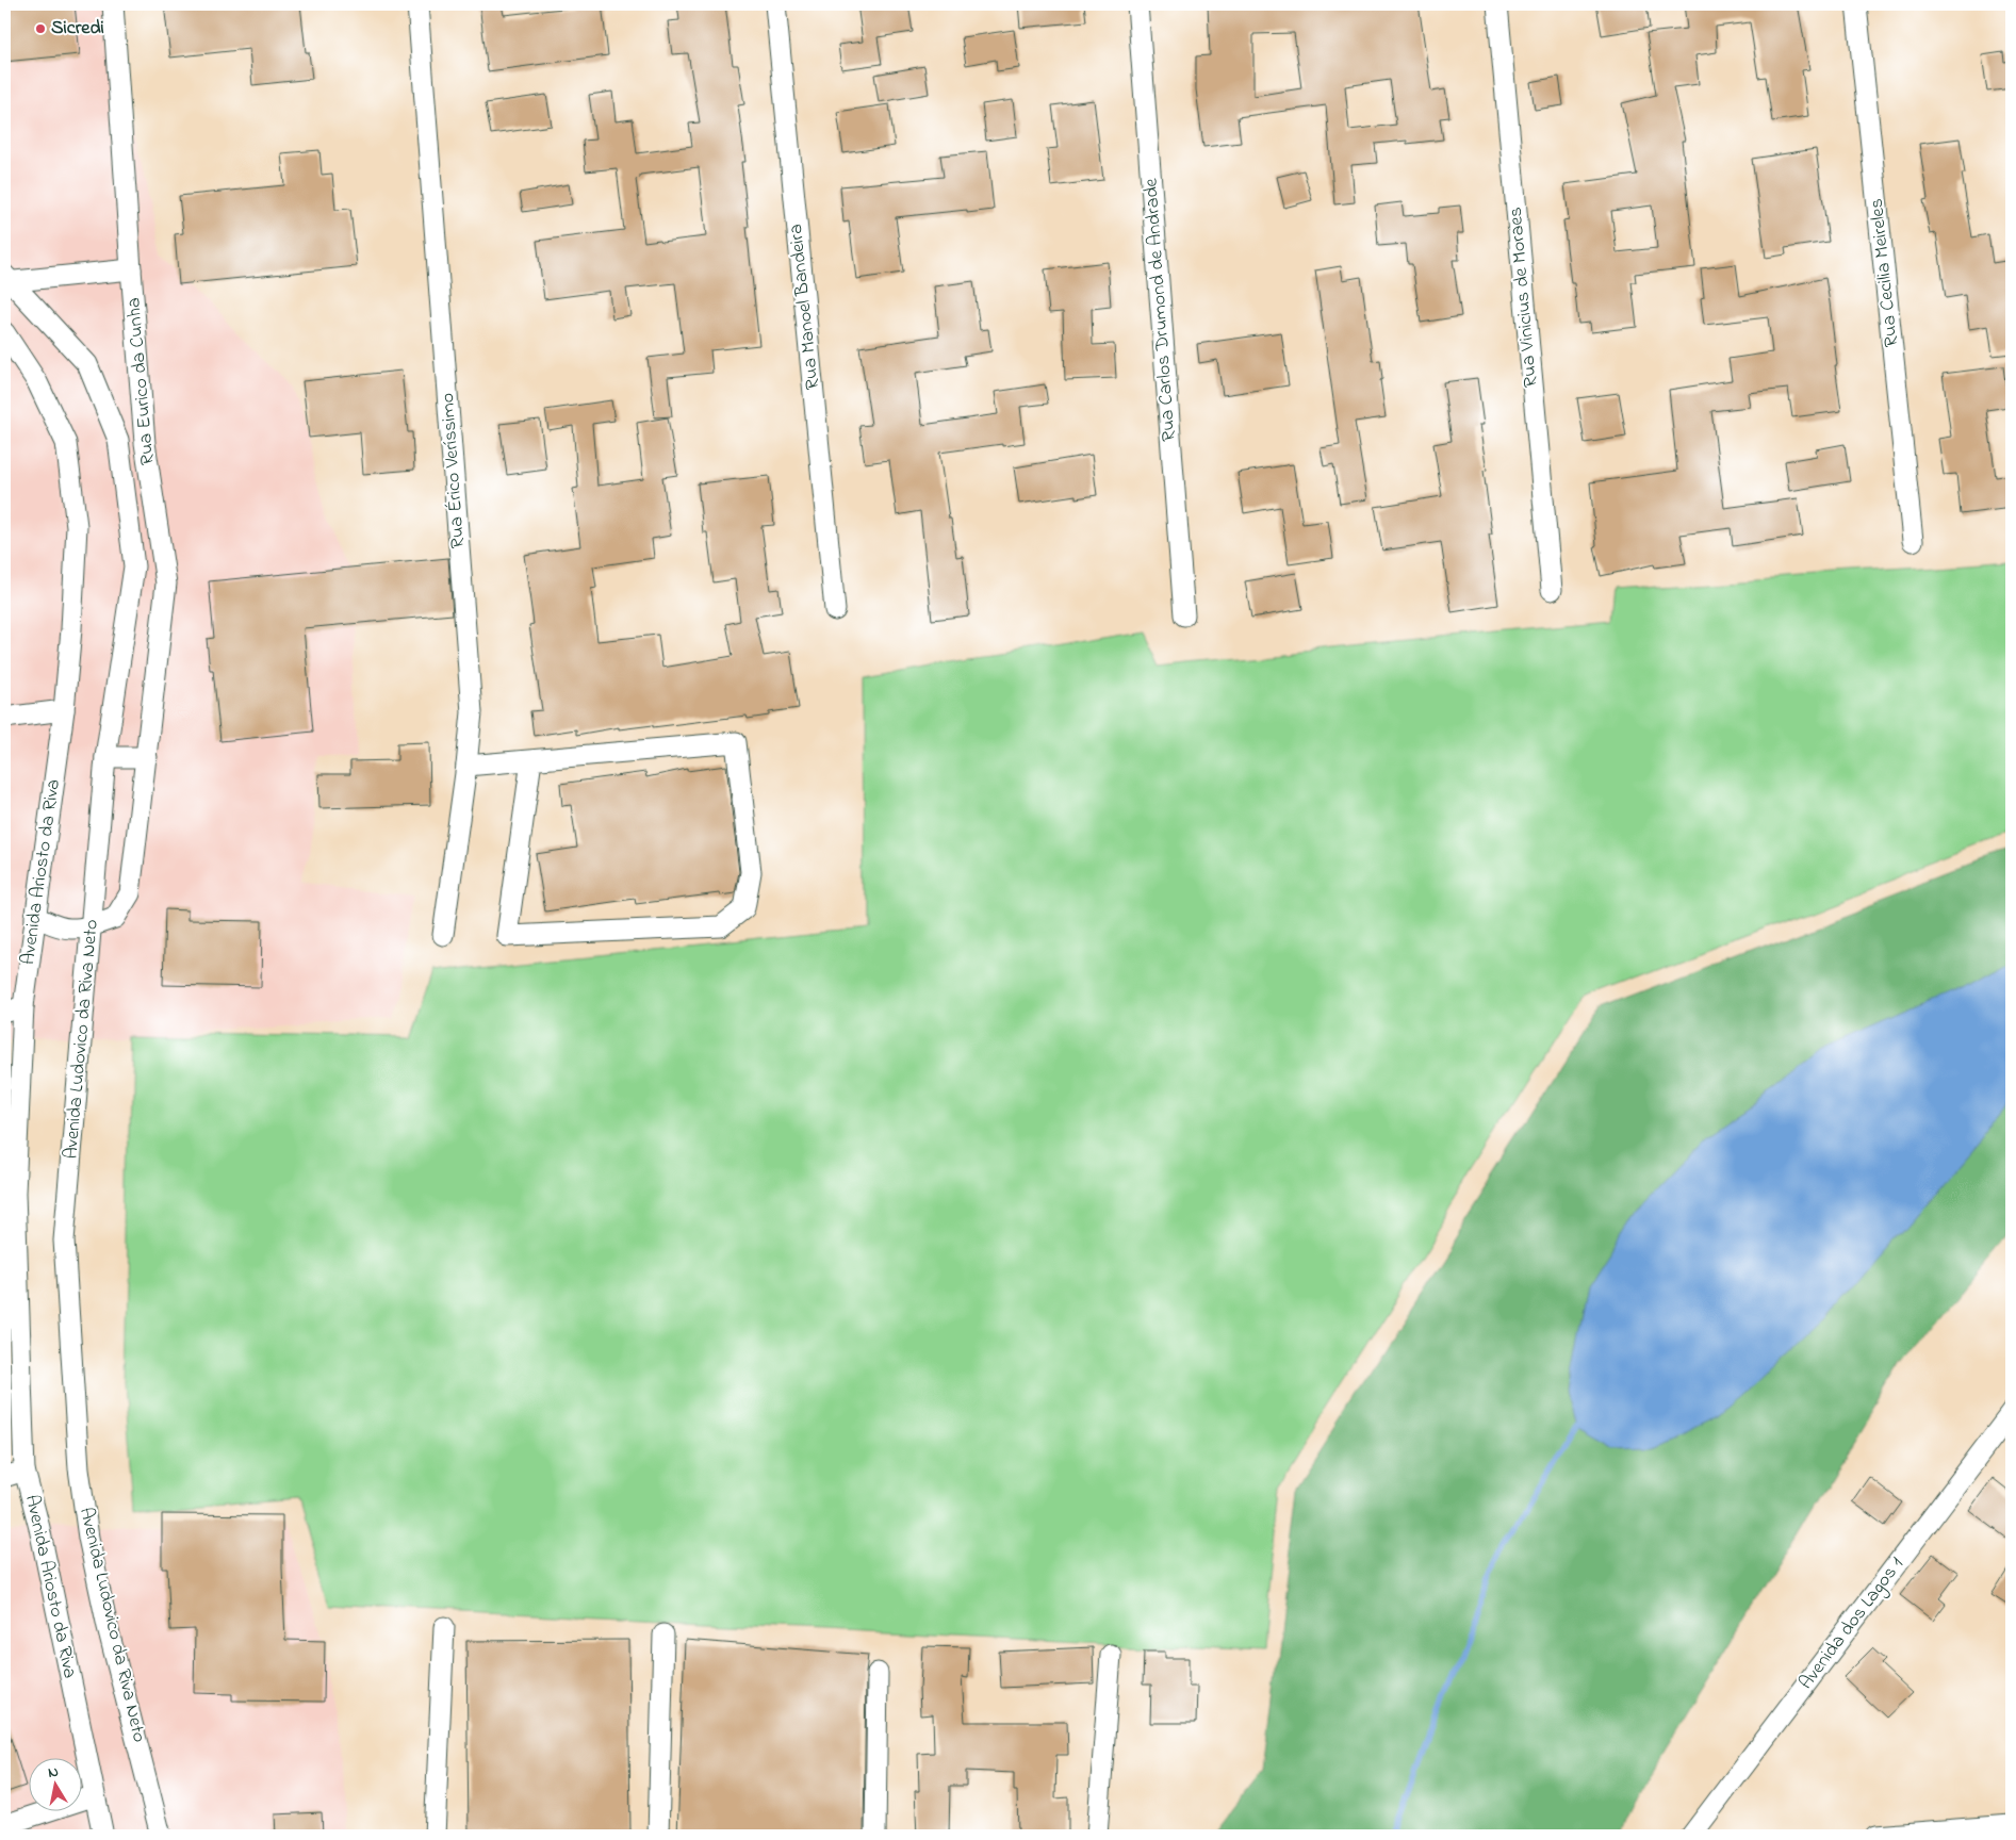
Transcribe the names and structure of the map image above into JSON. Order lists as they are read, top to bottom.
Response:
{
  "streets": {
    "street": [
      "Rua Cecilia Meireles",
      "Rua Vinicius de Moraes",
      "Rua Manoel Bandeira",
      "Rua Carlos Drumond de Andrade",
      "Rua Eurico da Cunha",
      "Rua Érico Veríssimo",
      "Avenida Ariosto da Riva",
      "Avenida Ludovico da Riva Neto",
      "Avenida dos Lagos 1"
    ]
  },
  "crossings": [
    ["Rua Eurico da Cunha", "Avenida Ariosto da Riva"],
    ["Rua Eurico da Cunha", "Avenida Ludovico da Riva Neto"]
  ],
  "places": ["Sicredi"],
  "north": "top"
}
